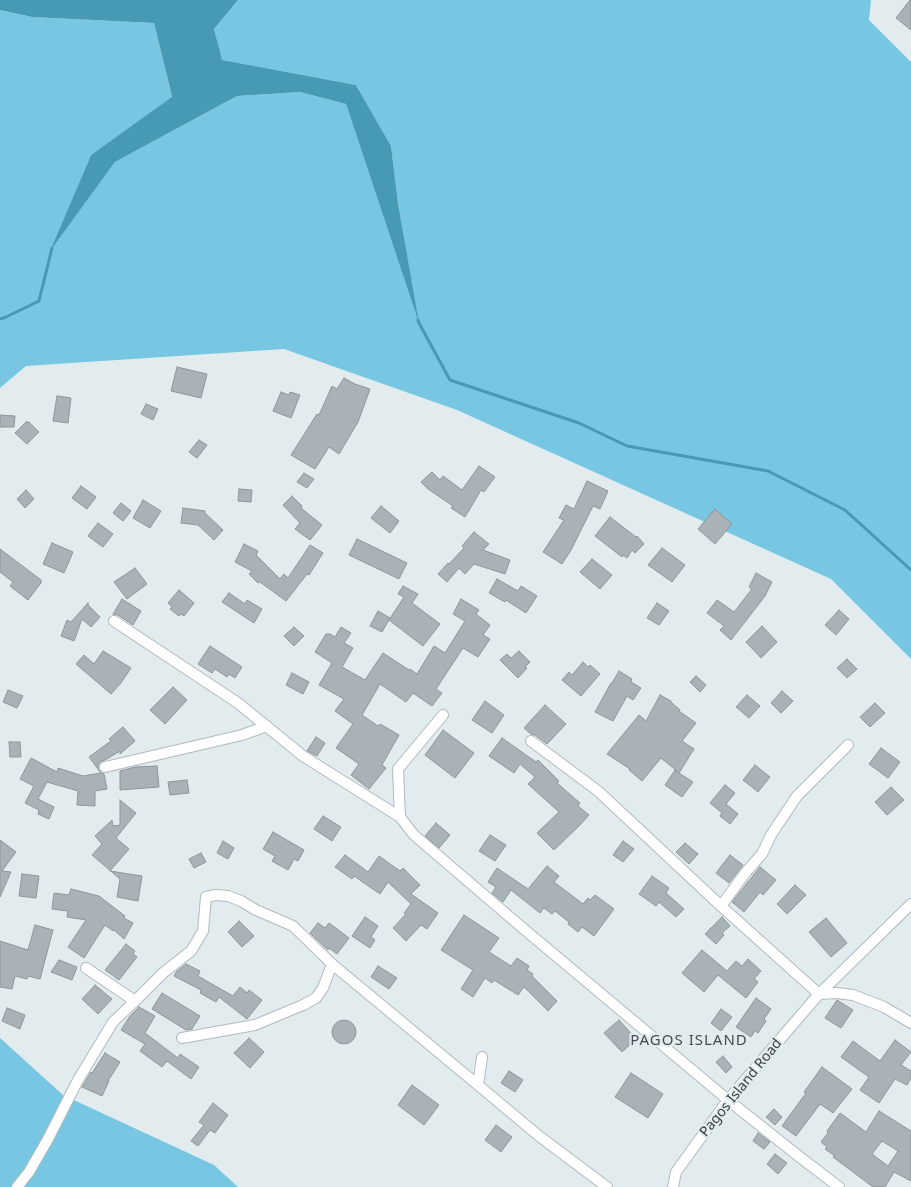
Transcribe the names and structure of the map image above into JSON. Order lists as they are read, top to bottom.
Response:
{
  "streets": {
    "street": ["Pagos Island Road"]
  },
  "districts": ["PAGOS ISLAND"]
}
